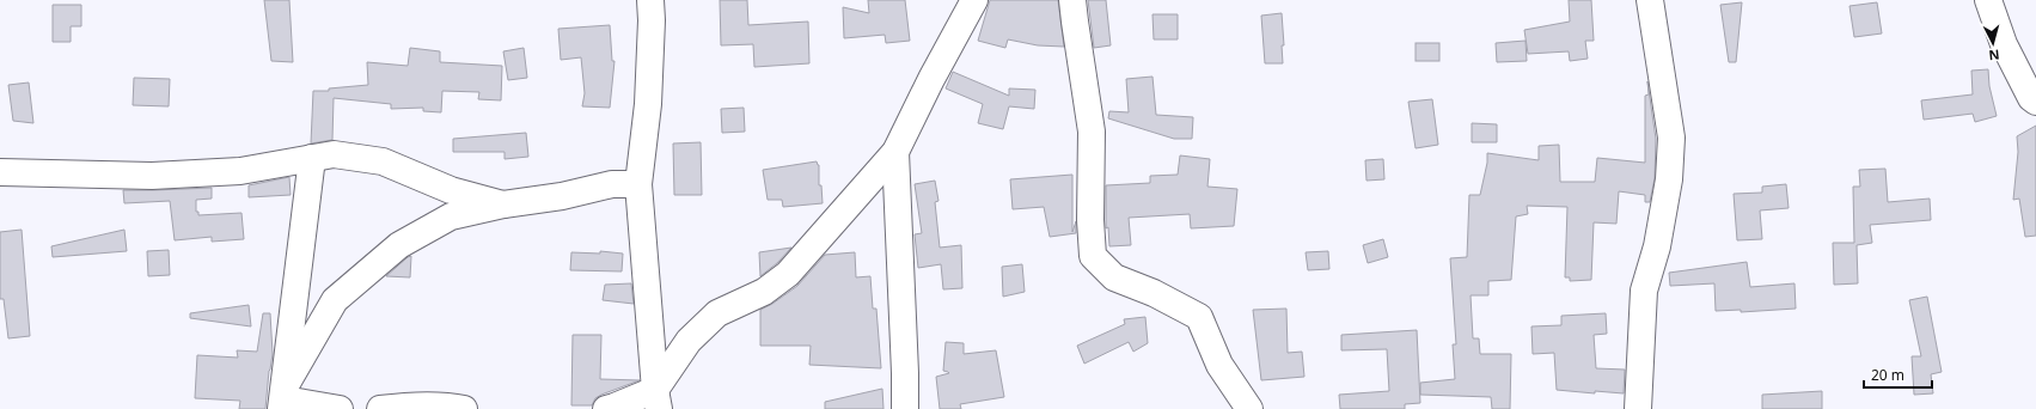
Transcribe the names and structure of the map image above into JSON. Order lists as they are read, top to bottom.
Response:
{
  "scale_bar": "20 m",
  "north": "bottom"
}
